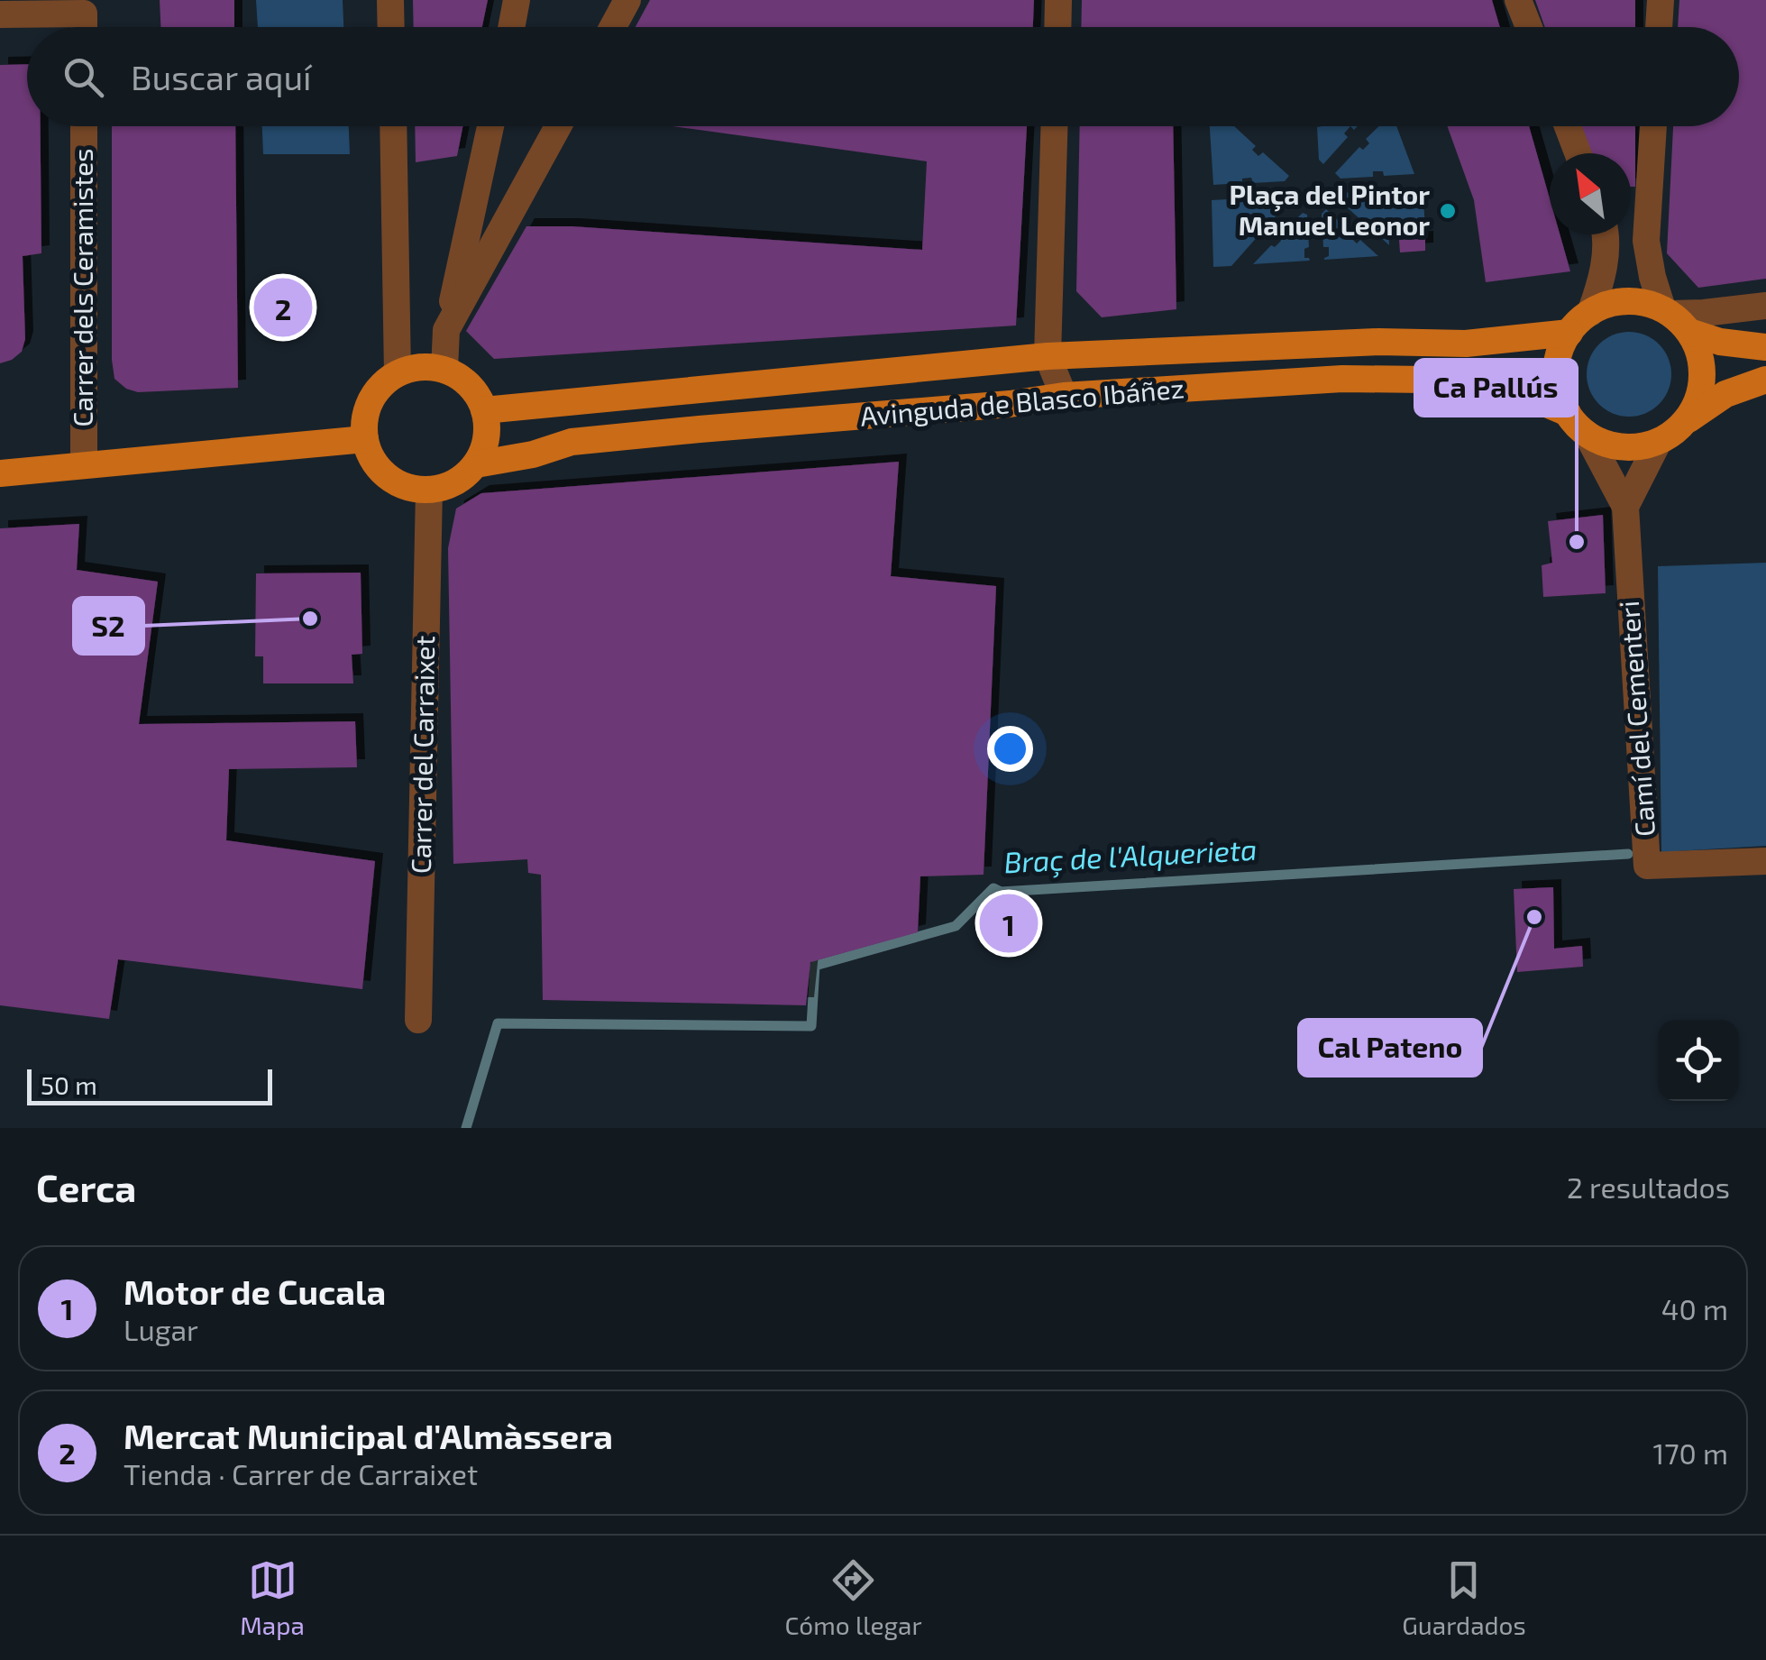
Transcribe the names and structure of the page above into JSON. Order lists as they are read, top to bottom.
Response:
{
  "streets": {
    "main road": ["Avinguda de Blasco Ibáñez"],
    "street": ["Carrer dels Ceramistes", "Camí del Cementeri", "Carrer del Carraixet"]
  },
  "crossings": [
    ["Avinguda de Blasco Ibáñez", "Carrer del Carraixet"]
  ],
  "water": ["Braç de l'Alquerieta"],
  "places": [
    "Plaça del Pintor Manuel Leonor",
    "Ca Pallús",
    "S2",
    "Cal Pateno"
  ],
  "scale_bar": "50 m",
  "north": "top left",
  "page": {
    "search": "Buscar aquí",
    "pins": ["2", "1"],
    "scale": "50 m",
    "heading": ["Cerca", "2 resultados"],
    "list": [
      {
        "mark": "1",
        "name": "Motor de Cucala",
        "note": "Lugar",
        "value": "40 m"
      },
      {
        "mark": "2",
        "name": "Mercat Municipal d'Almàssera",
        "note": "Tienda · Carrer de Carraixet",
        "value": "170 m"
      }
    ],
    "nav": ["Mapa", "Cómo llegar", "Guardados"]
  }
}
